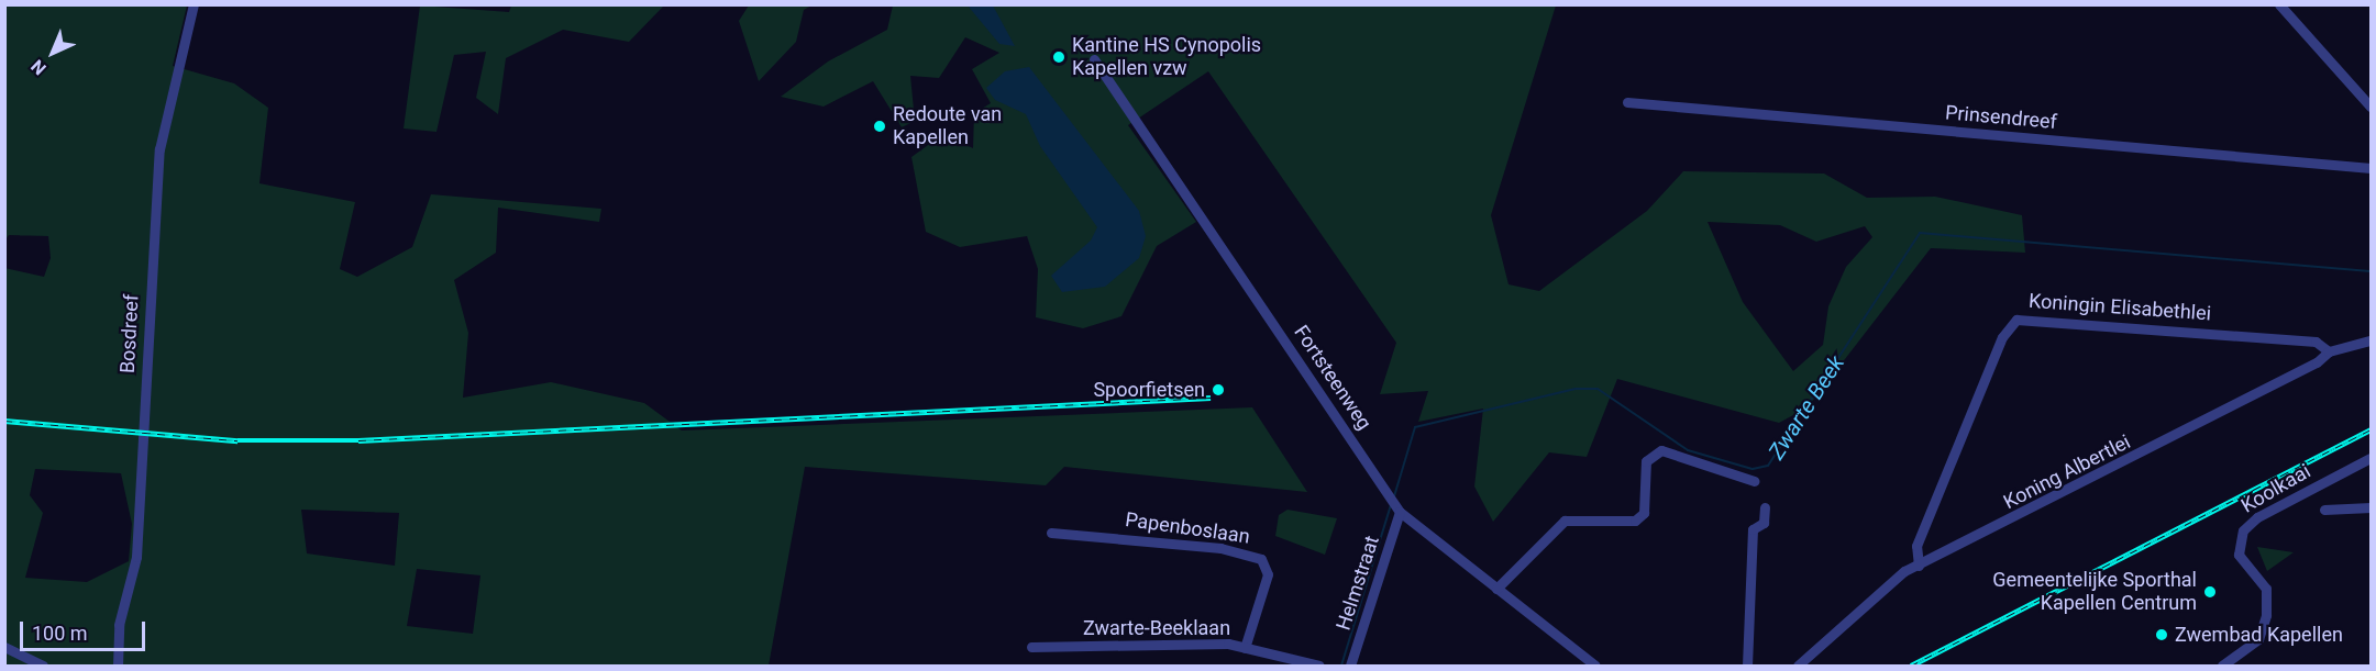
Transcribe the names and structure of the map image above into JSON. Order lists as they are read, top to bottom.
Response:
{
  "streets": {
    "street": [
      "Prinsendreef",
      "Koningin Elisabethlei",
      "Bosdreef",
      "Fortsteenweg",
      "Koning Albertlei",
      "Koolkaai",
      "Papenboslaan",
      "Helmstraat",
      "Zwarte-Beeklaan"
    ]
  },
  "crossings": [
    ["Koningin Elisabethlei", "Koning Albertlei"],
    ["Fortsteenweg", "Helmstraat"],
    ["Papenboslaan", "Zwarte-Beeklaan"]
  ],
  "water": ["Zwarte Beek"],
  "places": [
    "Kantine HS Cynopolis Kapellen vzw",
    "Redoute van Kapellen",
    "Spoorfietsen",
    "Gemeentelijke Sporthal Kapellen Centrum",
    "Zwembad Kapellen"
  ],
  "scale_bar": "100 m",
  "north": "bottom left"
}
